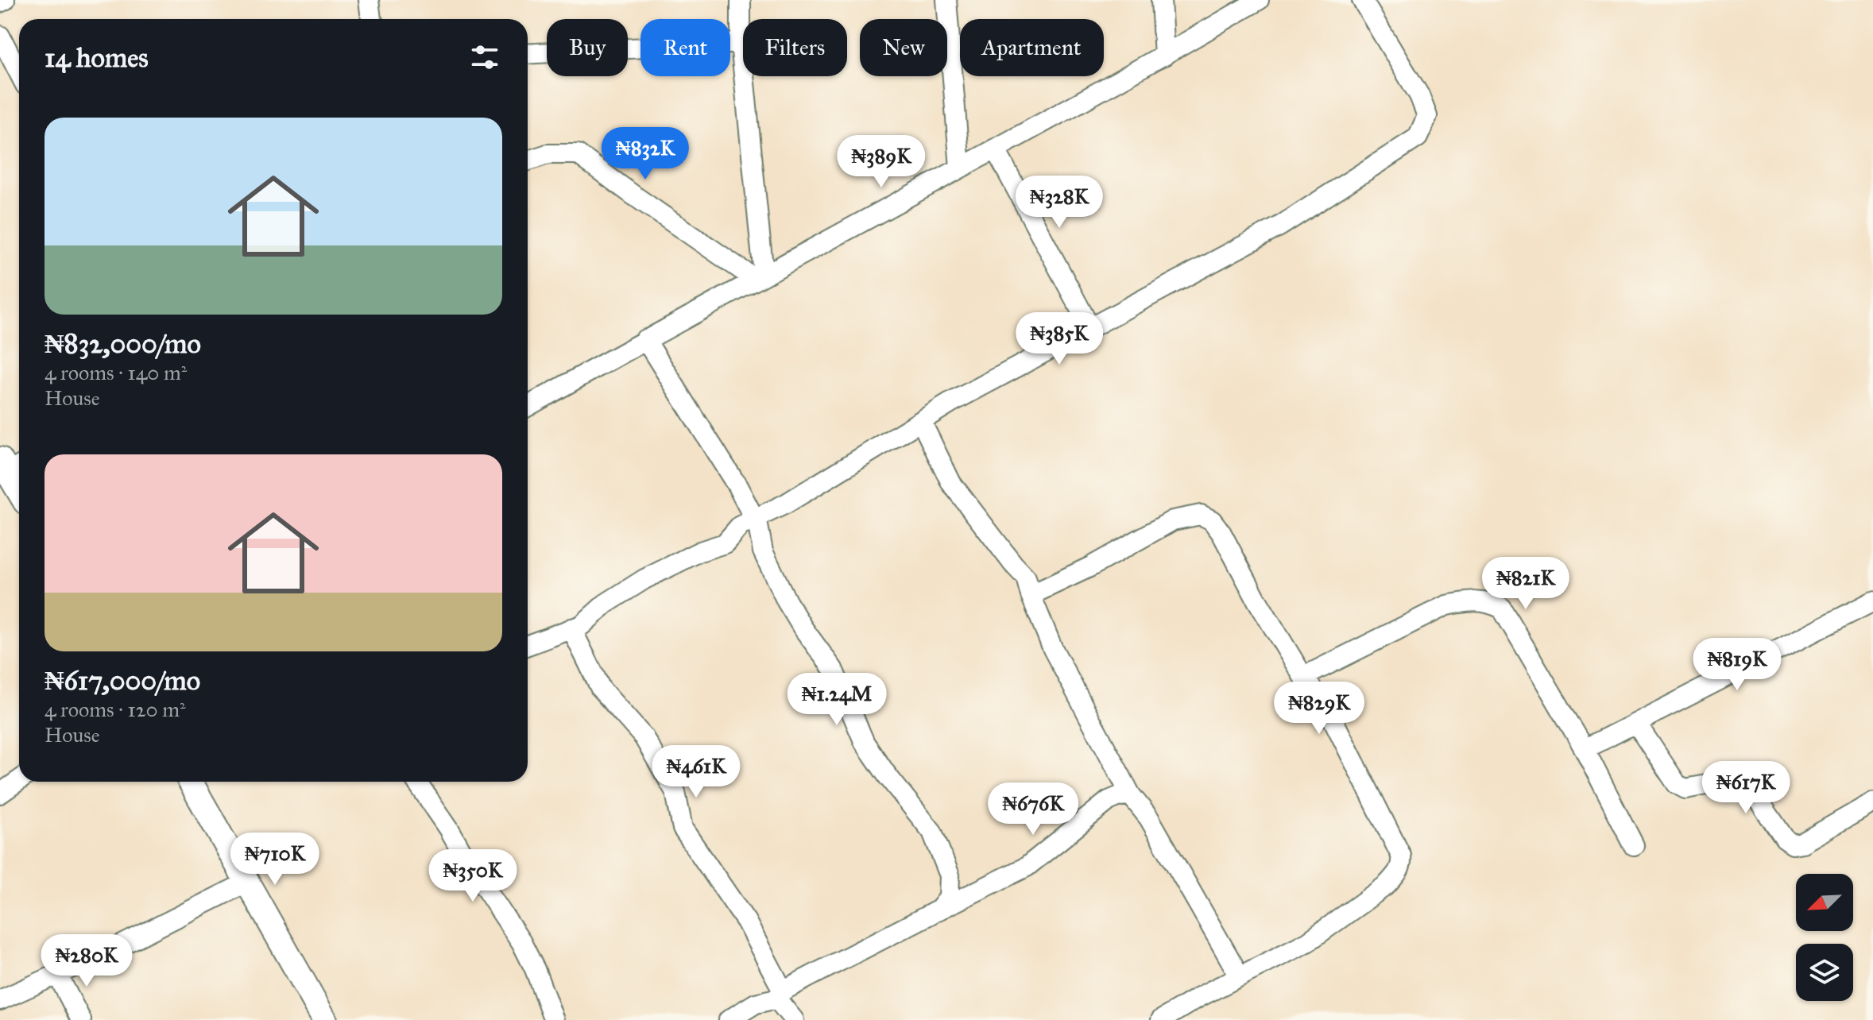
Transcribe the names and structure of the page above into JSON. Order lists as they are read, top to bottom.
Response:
{
  "north": "bottom left",
  "page": {
    "chip": [
      "Buy",
      "Rent",
      "Filters",
      "New",
      "Apartment"
    ],
    "heading": "14 homes",
    "list": [
      {
        "name": "₦832,000/mo",
        "note": "4 rooms · 140 m² · House"
      },
      {
        "name": "₦617,000/mo",
        "note": "4 rooms · 120 m² · House"
      }
    ],
    "price": [
      "₦832K",
      "₦389K",
      "₦328K",
      "₦385K",
      "₦821K",
      "₦819K",
      "₦1.24M",
      "₦829K",
      "₦461K",
      "₦617K",
      "₦676K",
      "₦710K",
      "₦350K",
      "₦280K"
    ]
  }
}
